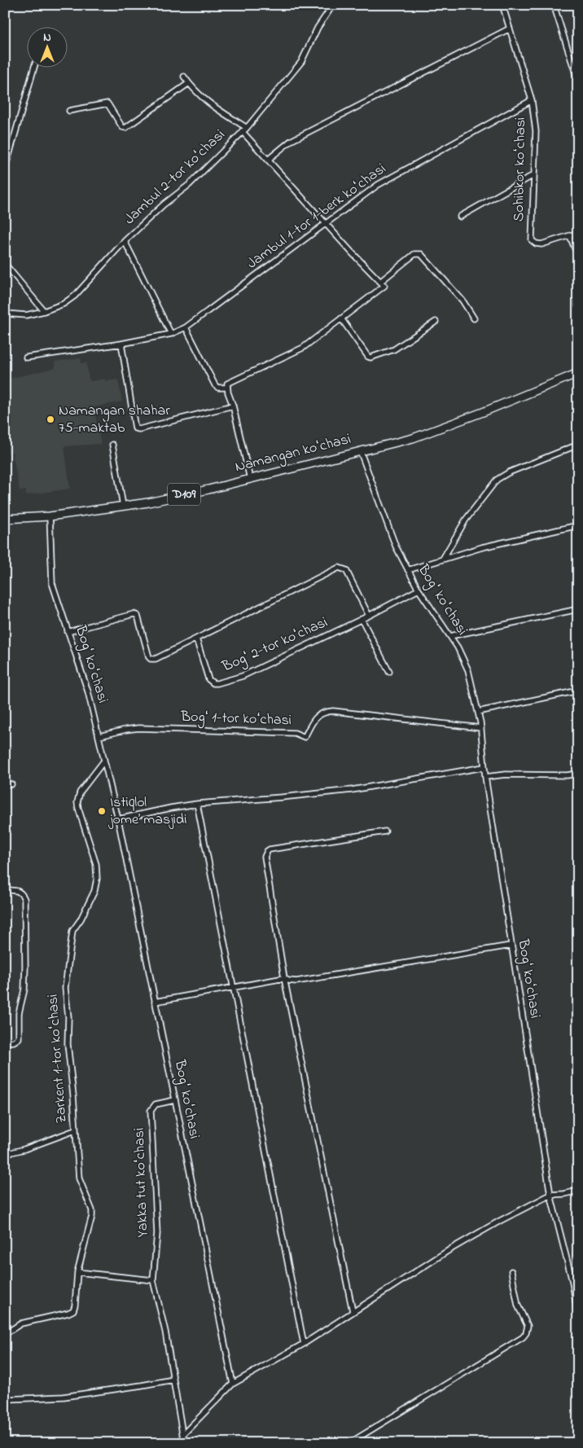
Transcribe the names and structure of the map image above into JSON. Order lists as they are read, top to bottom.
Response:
{
  "streets": {
    "main road": ["Namangan koʻchasi", "D109"],
    "street": [
      "Sohibkor koʻchasi",
      "Jambul 2-tor koʻchasi",
      "Jambul 1-tor 1-berk koʻchasi",
      "Bogʻ koʻchasi",
      "Bogʻ 2-tor koʻchasi",
      "Bogʻ 1-tor koʻchasi",
      "Zarkent 1-tor koʻchasi",
      "Yakka tut koʻchasi"
    ]
  },
  "crossings": [
    ["Sohibkor koʻchasi", "Jambul 1-tor 1-berk koʻchasi"],
    ["Namangan koʻchasi", "Bogʻ koʻchasi"],
    ["Bogʻ koʻchasi", "Bogʻ 2-tor koʻchasi"],
    ["Bogʻ koʻchasi", "Bogʻ 1-tor koʻchasi"],
    ["Bogʻ koʻchasi", "Zarkent 1-tor koʻchasi"],
    ["Bogʻ koʻchasi", "Yakka tut koʻchasi"]
  ],
  "places": ["Namangan shahar 75-maktab", "Istiqlol jome’ masjidi"],
  "north": "top"
}
